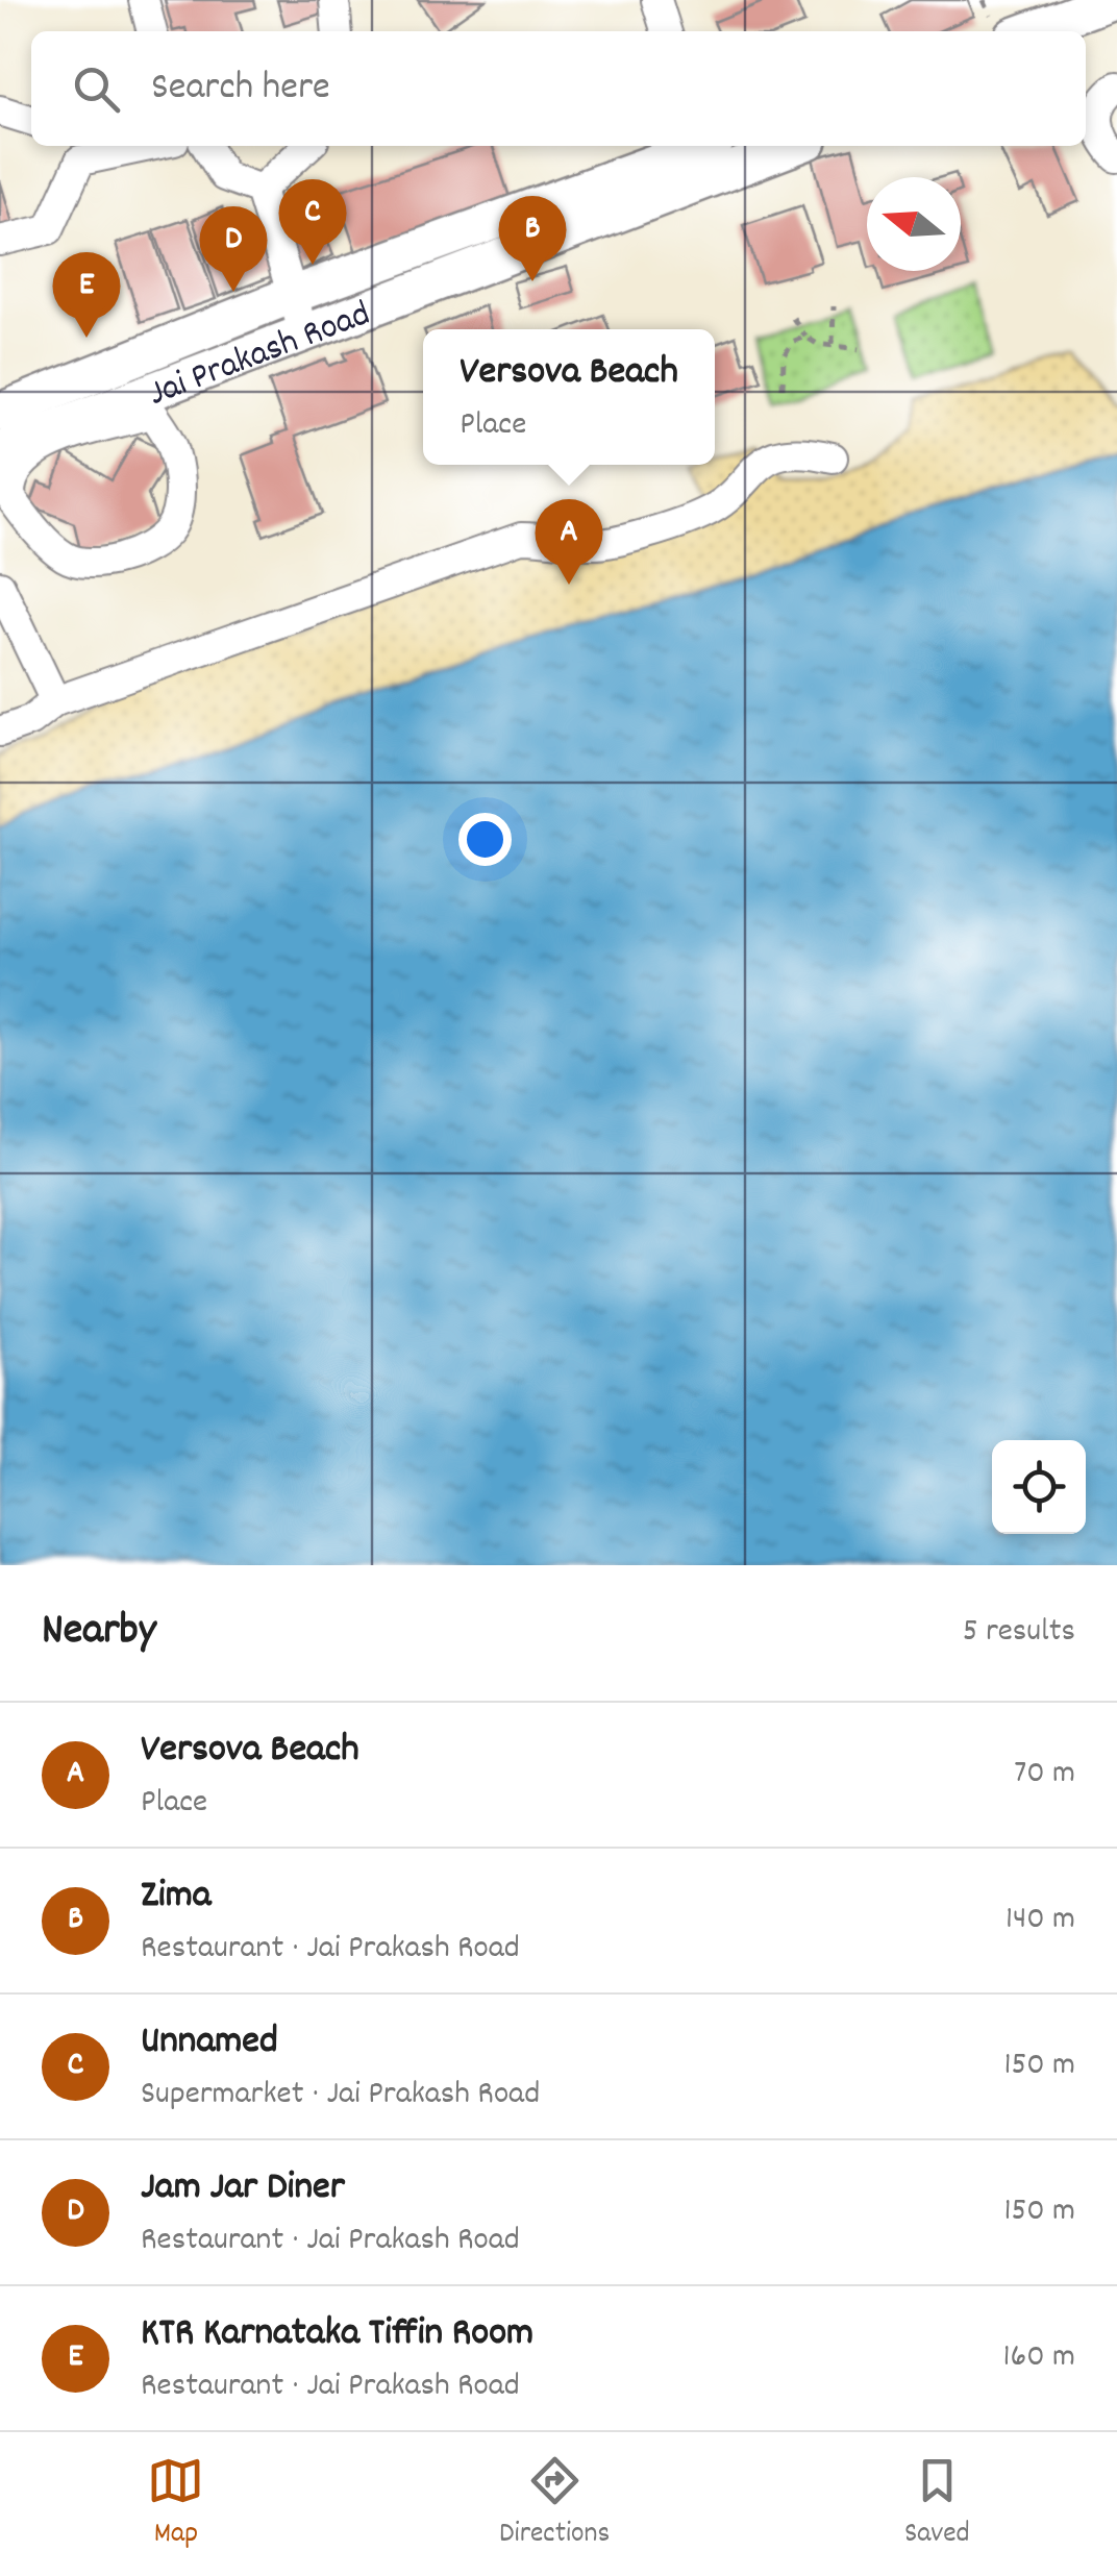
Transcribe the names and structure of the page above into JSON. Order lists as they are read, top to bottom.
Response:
{
  "streets": {
    "main road": ["Jai Prakash Road"]
  },
  "north": "left",
  "page": {
    "search": "Search here",
    "pins": [
      "C",
      "B",
      "D",
      "E",
      "A"
    ],
    "popup": ["Versova Beach", "Place"],
    "heading": ["Nearby", "5 results"],
    "list": [
      {
        "mark": "A",
        "name": "Versova Beach",
        "note": "Place",
        "value": "70 m"
      },
      {
        "mark": "B",
        "name": "Zima",
        "note": "Restaurant · Jai Prakash Road",
        "value": "140 m"
      },
      {
        "mark": "C",
        "name": "Unnamed",
        "note": "Supermarket · Jai Prakash Road",
        "value": "150 m"
      },
      {
        "mark": "D",
        "name": "Jam Jar Diner",
        "note": "Restaurant · Jai Prakash Road",
        "value": "150 m"
      },
      {
        "mark": "E",
        "name": "KTR Karnataka Tiffin Room",
        "note": "Restaurant · Jai Prakash Road",
        "value": "160 m"
      }
    ],
    "nav": ["Map", "Directions", "Saved"]
  }
}
